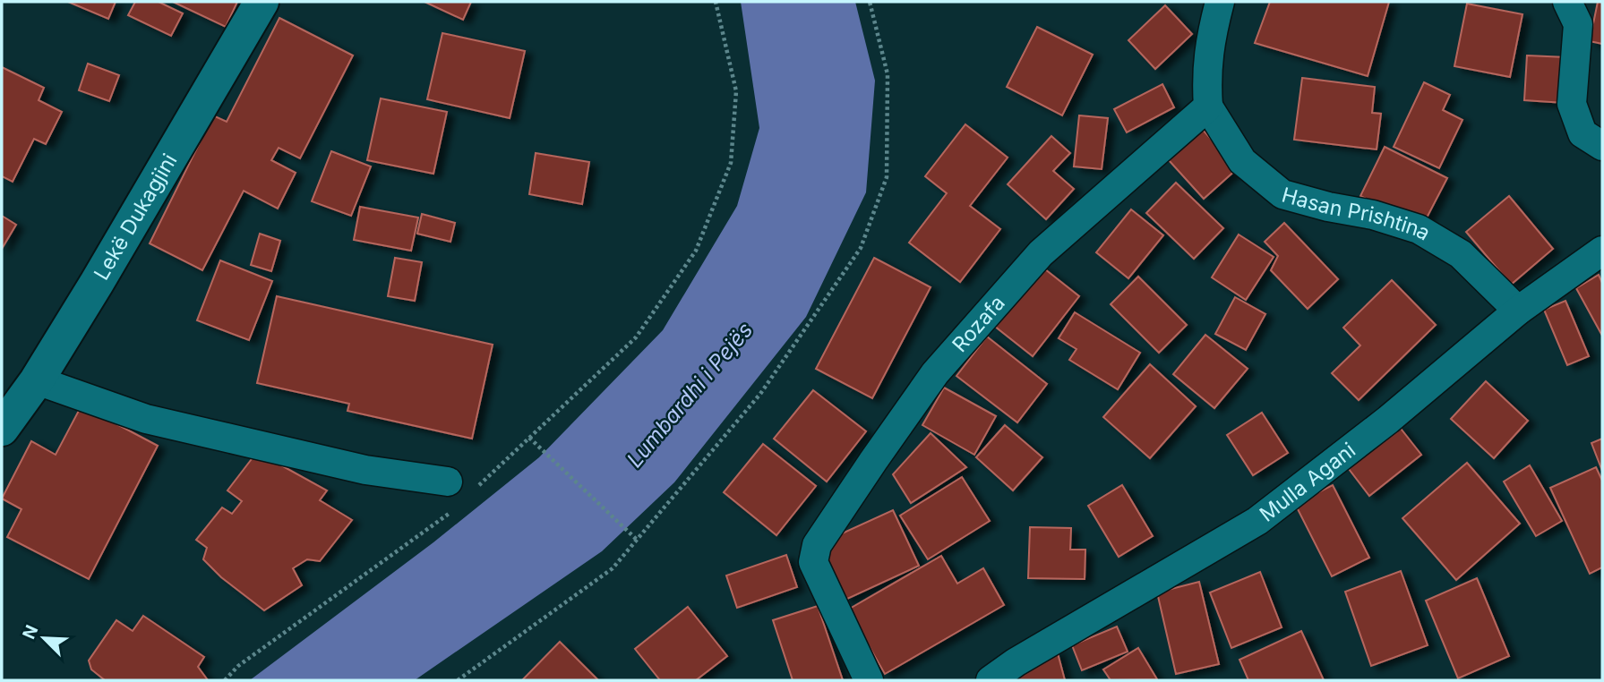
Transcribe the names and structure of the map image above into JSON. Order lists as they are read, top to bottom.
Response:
{
  "streets": {
    "street": [
      "Hasan Prishtina",
      "Lekë Dukagjini",
      "Rozafa",
      "Mulla Agani"
    ]
  },
  "crossings": [
    ["Hasan Prishtina", "Rozafa"],
    ["Hasan Prishtina", "Mulla Agani"]
  ],
  "water": ["Lumbardhi i Pejës"],
  "north": "top left"
}
